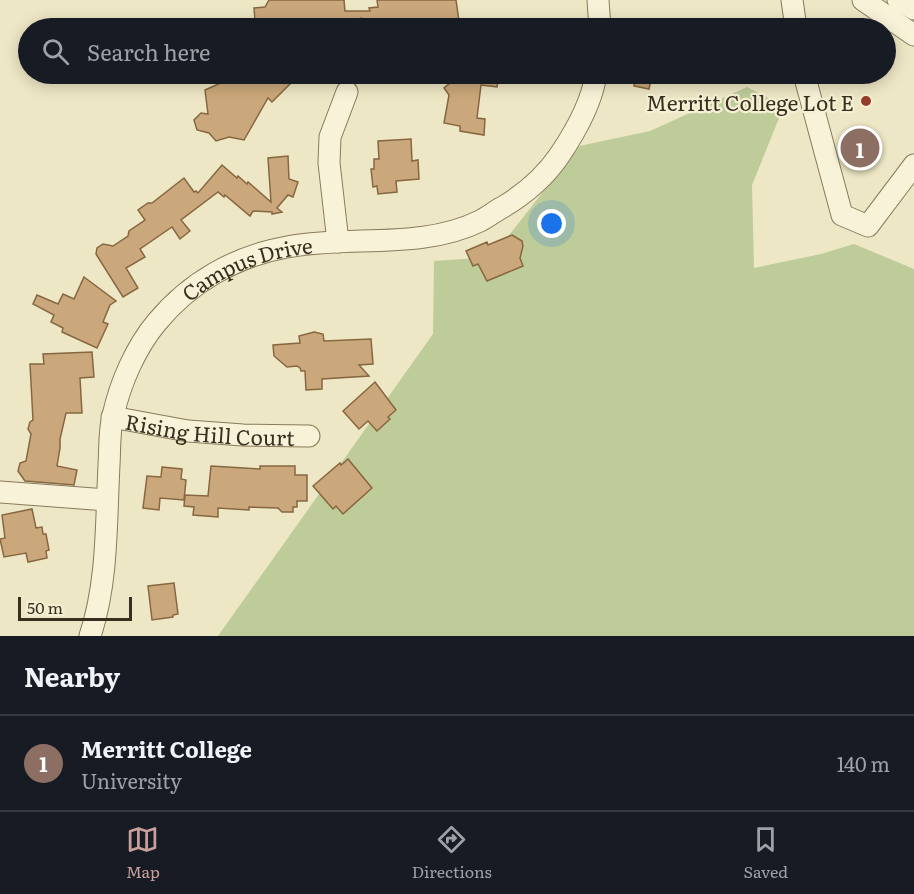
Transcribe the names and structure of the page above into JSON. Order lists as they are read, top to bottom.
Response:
{
  "streets": {
    "street": ["Campus Drive", "Rising Hill Court"]
  },
  "crossings": [
    ["Campus Drive", "Rising Hill Court"]
  ],
  "places": ["Merritt College Lot E"],
  "scale_bar": "50 m",
  "page": {
    "search": "Search here",
    "pins": "1",
    "scale": "50 m",
    "heading": "Nearby",
    "list": [
      {
        "mark": "1",
        "name": "Merritt College",
        "note": "University",
        "value": "140 m"
      }
    ],
    "nav": ["Map", "Directions", "Saved"]
  }
}
